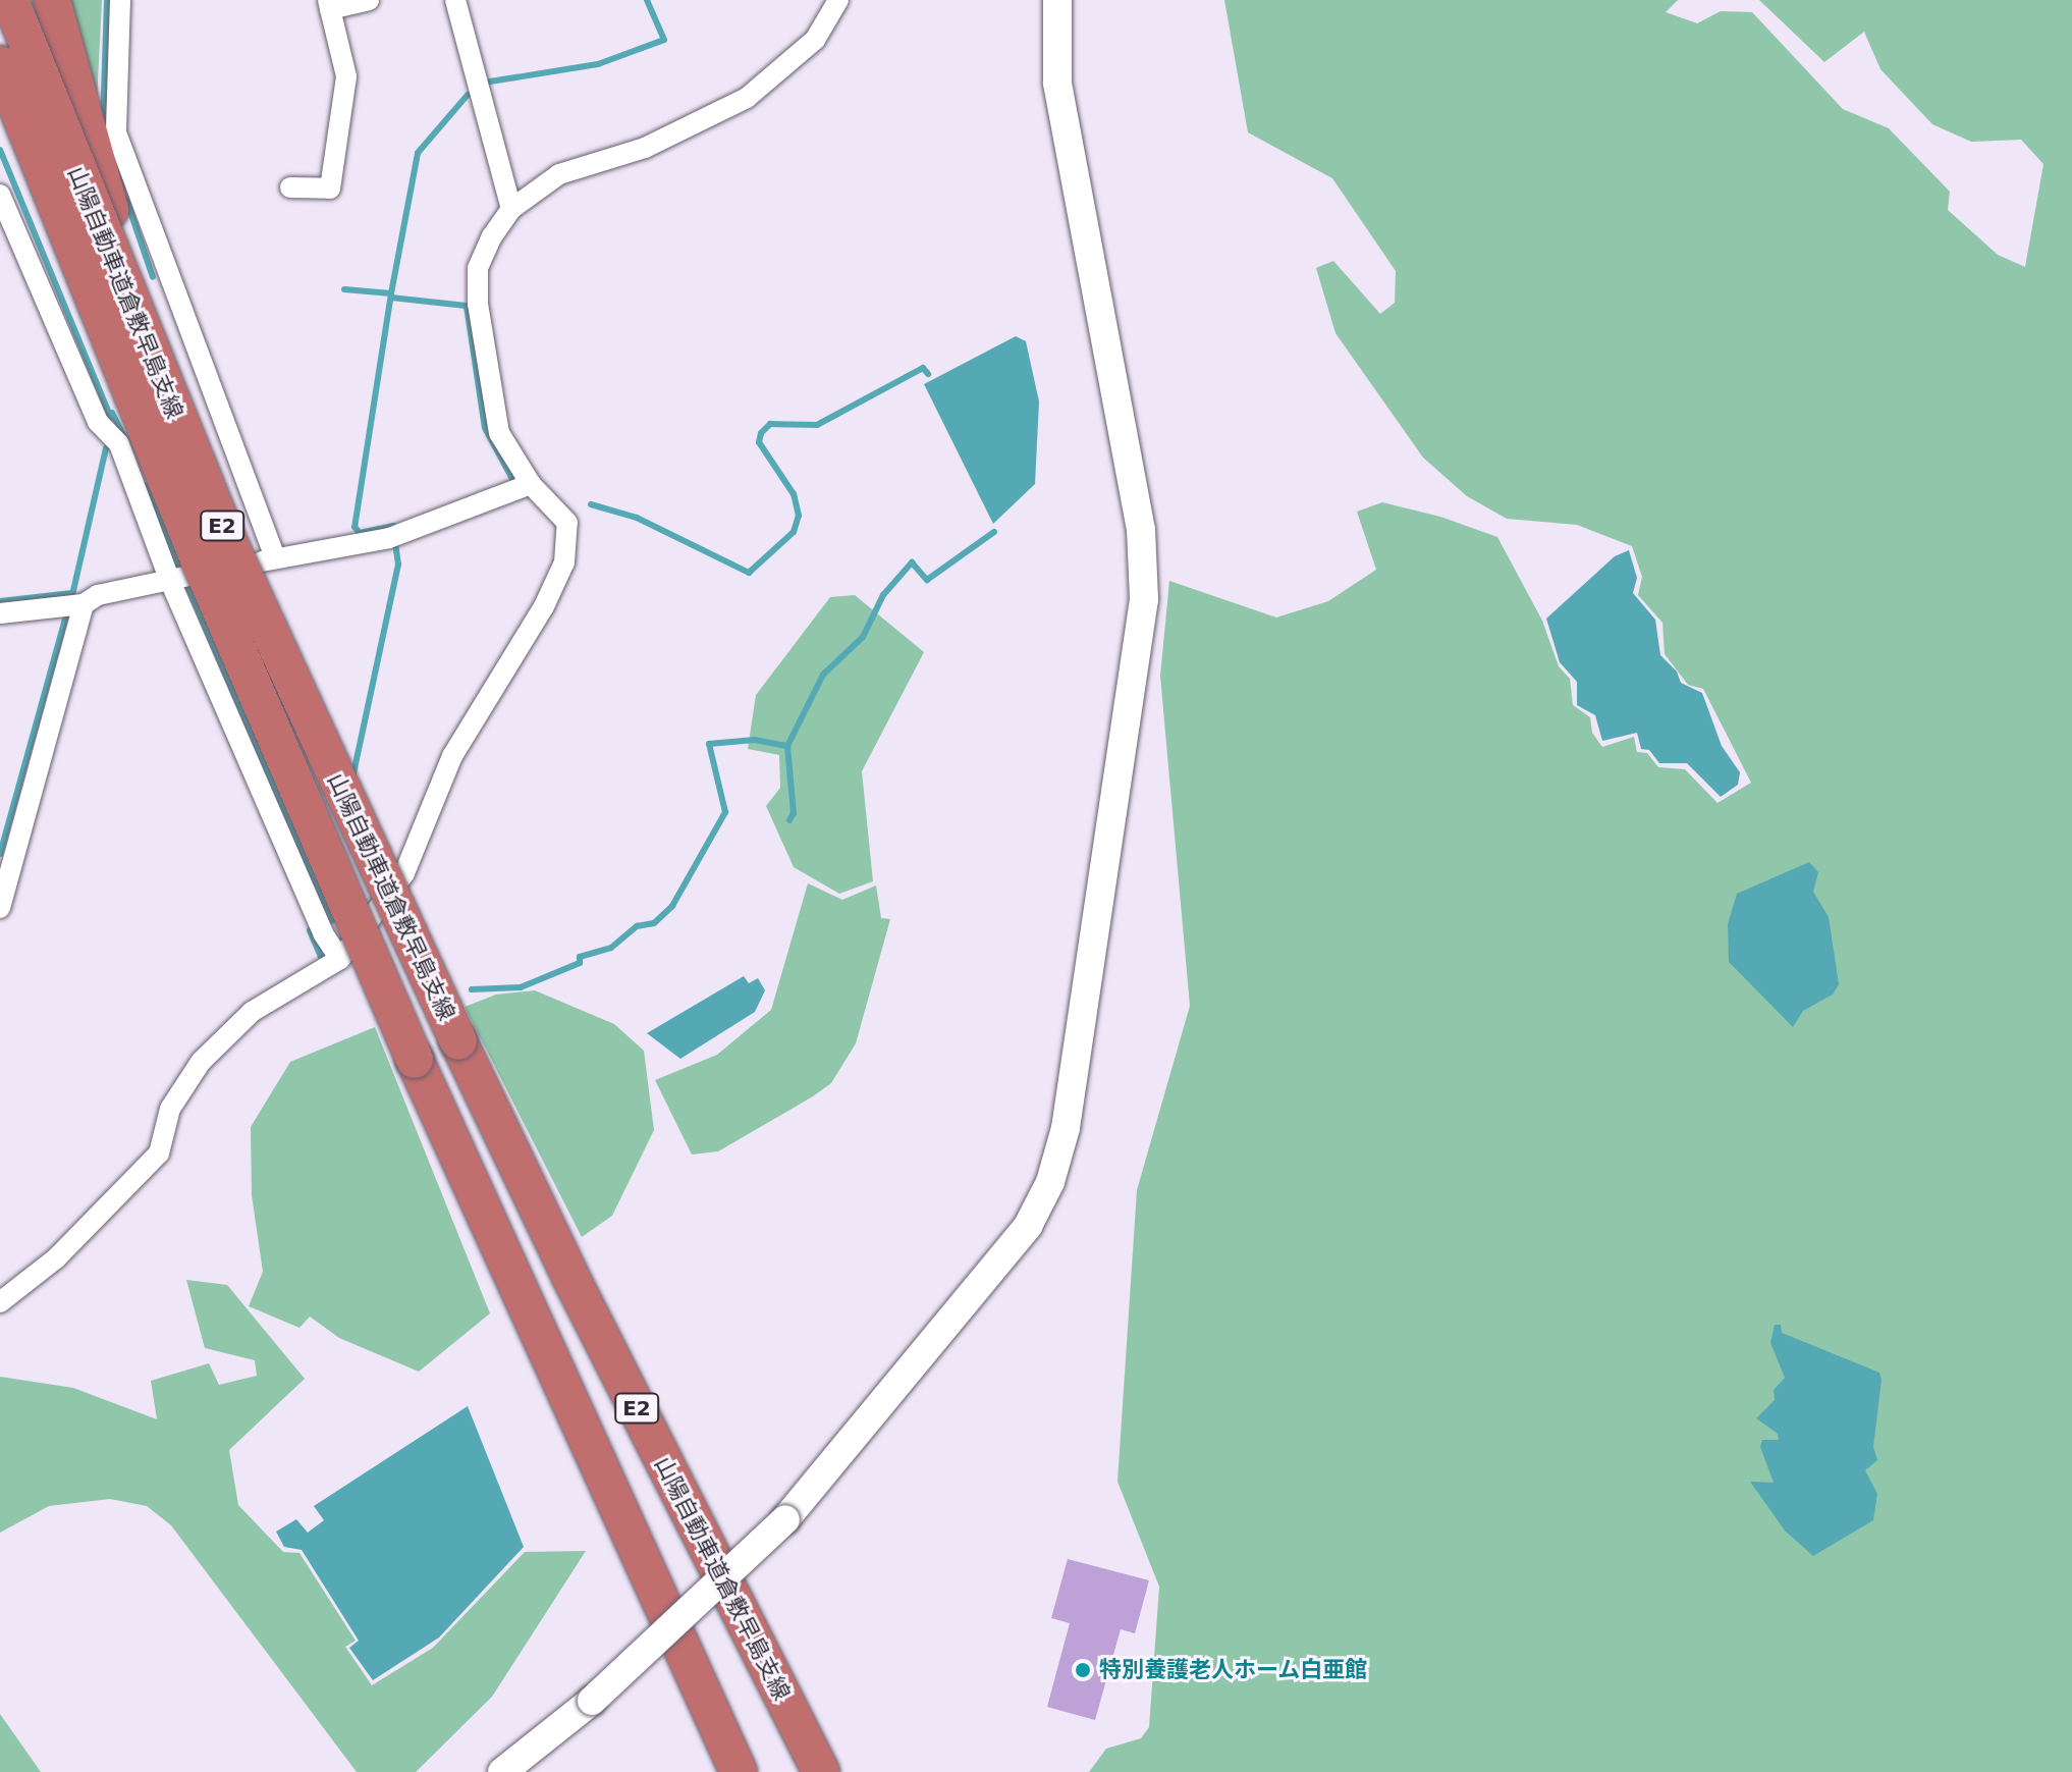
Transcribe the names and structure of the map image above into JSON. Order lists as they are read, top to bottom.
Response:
{
  "streets": {
    "highway": ["山陽自動車道倉敷早島支線", "E2"]
  },
  "places": ["特別養護老人ホーム白亜館"]
}
